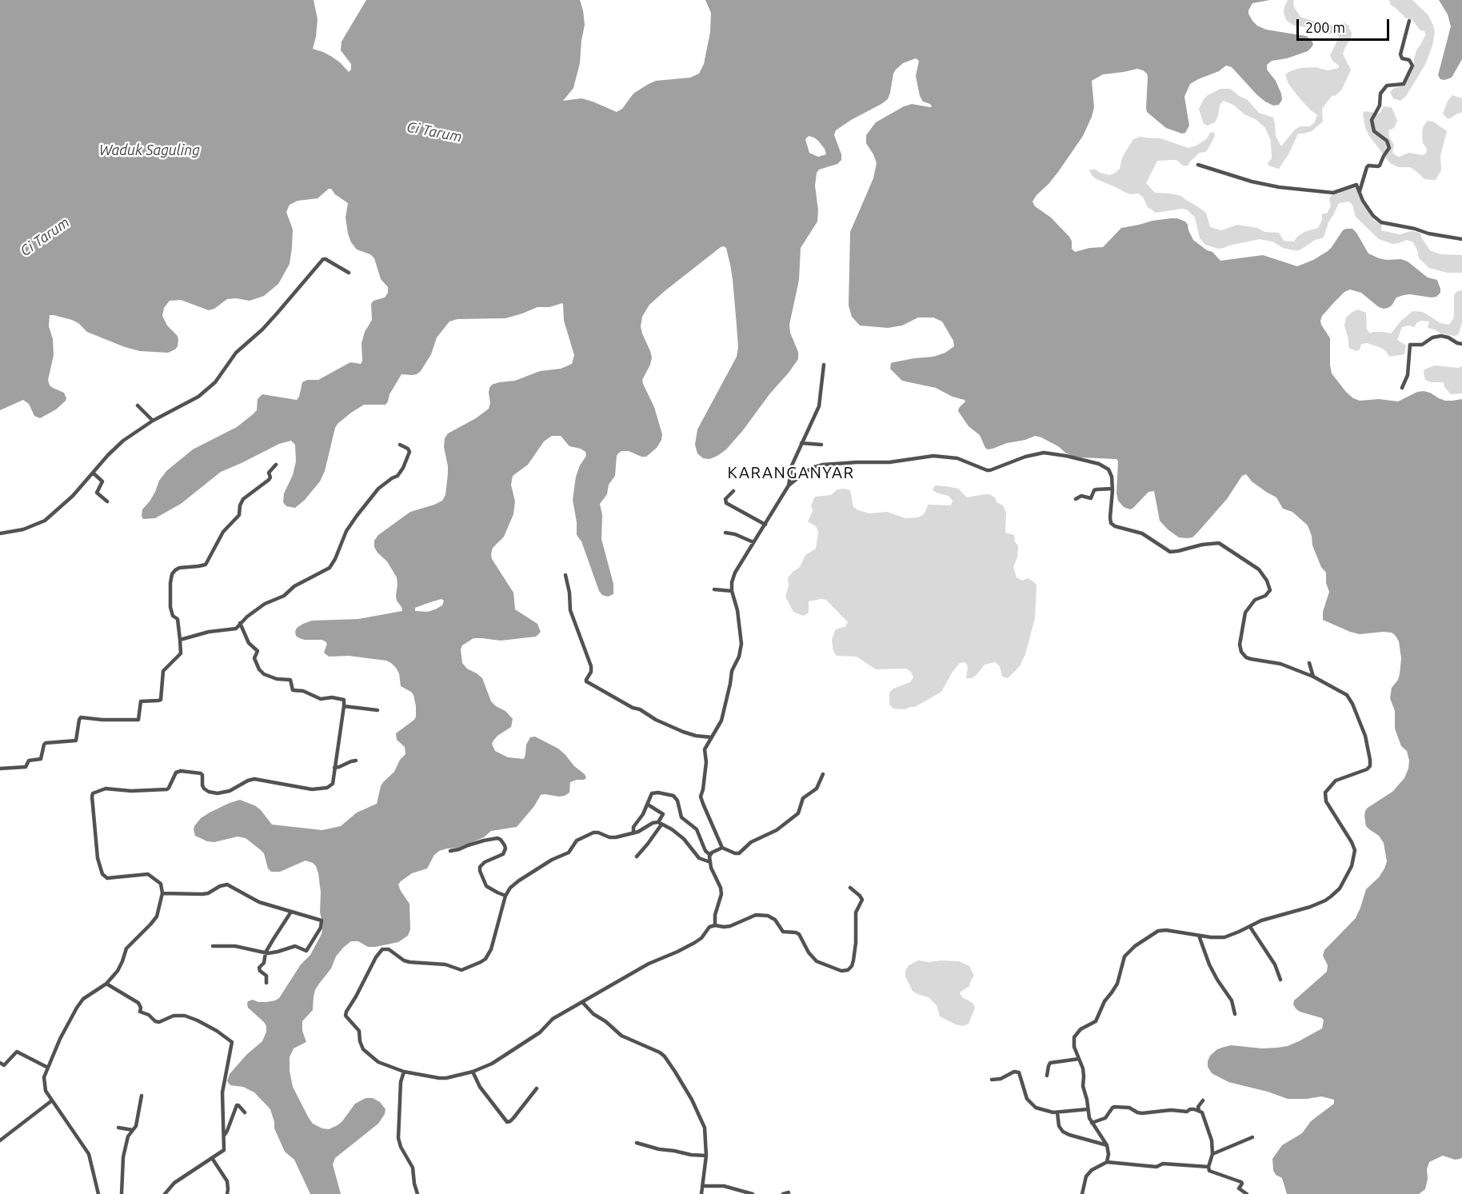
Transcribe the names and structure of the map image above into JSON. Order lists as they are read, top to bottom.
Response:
{
  "districts": ["KARANGANYAR"],
  "water": ["Ci Tarum", "Waduk Saguling"],
  "scale_bar": "200 m"
}
